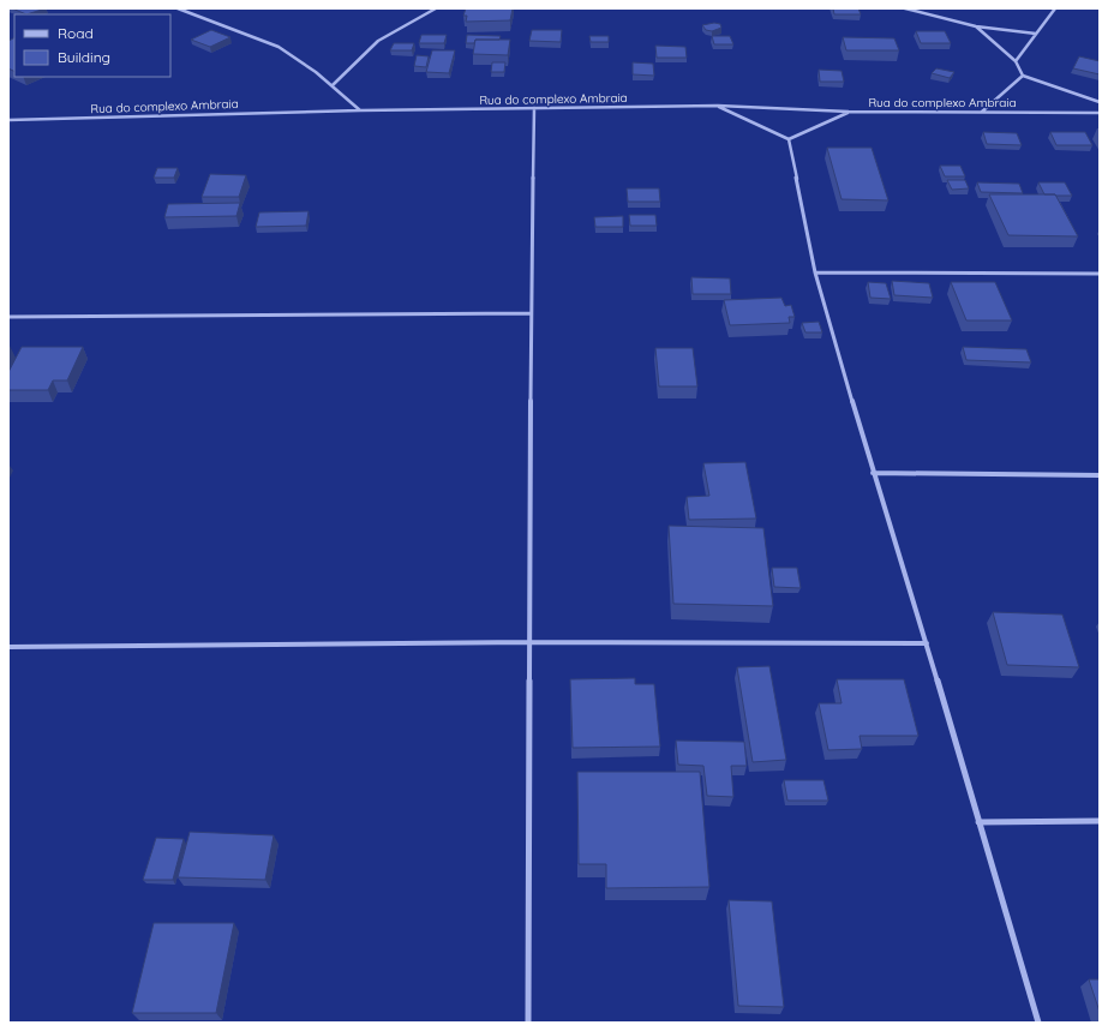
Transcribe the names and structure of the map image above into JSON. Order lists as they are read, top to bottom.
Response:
{
  "streets": {
    "street": ["Rua do complexo Ambraia"]
  },
  "legend": ["Road", "Building"]
}
